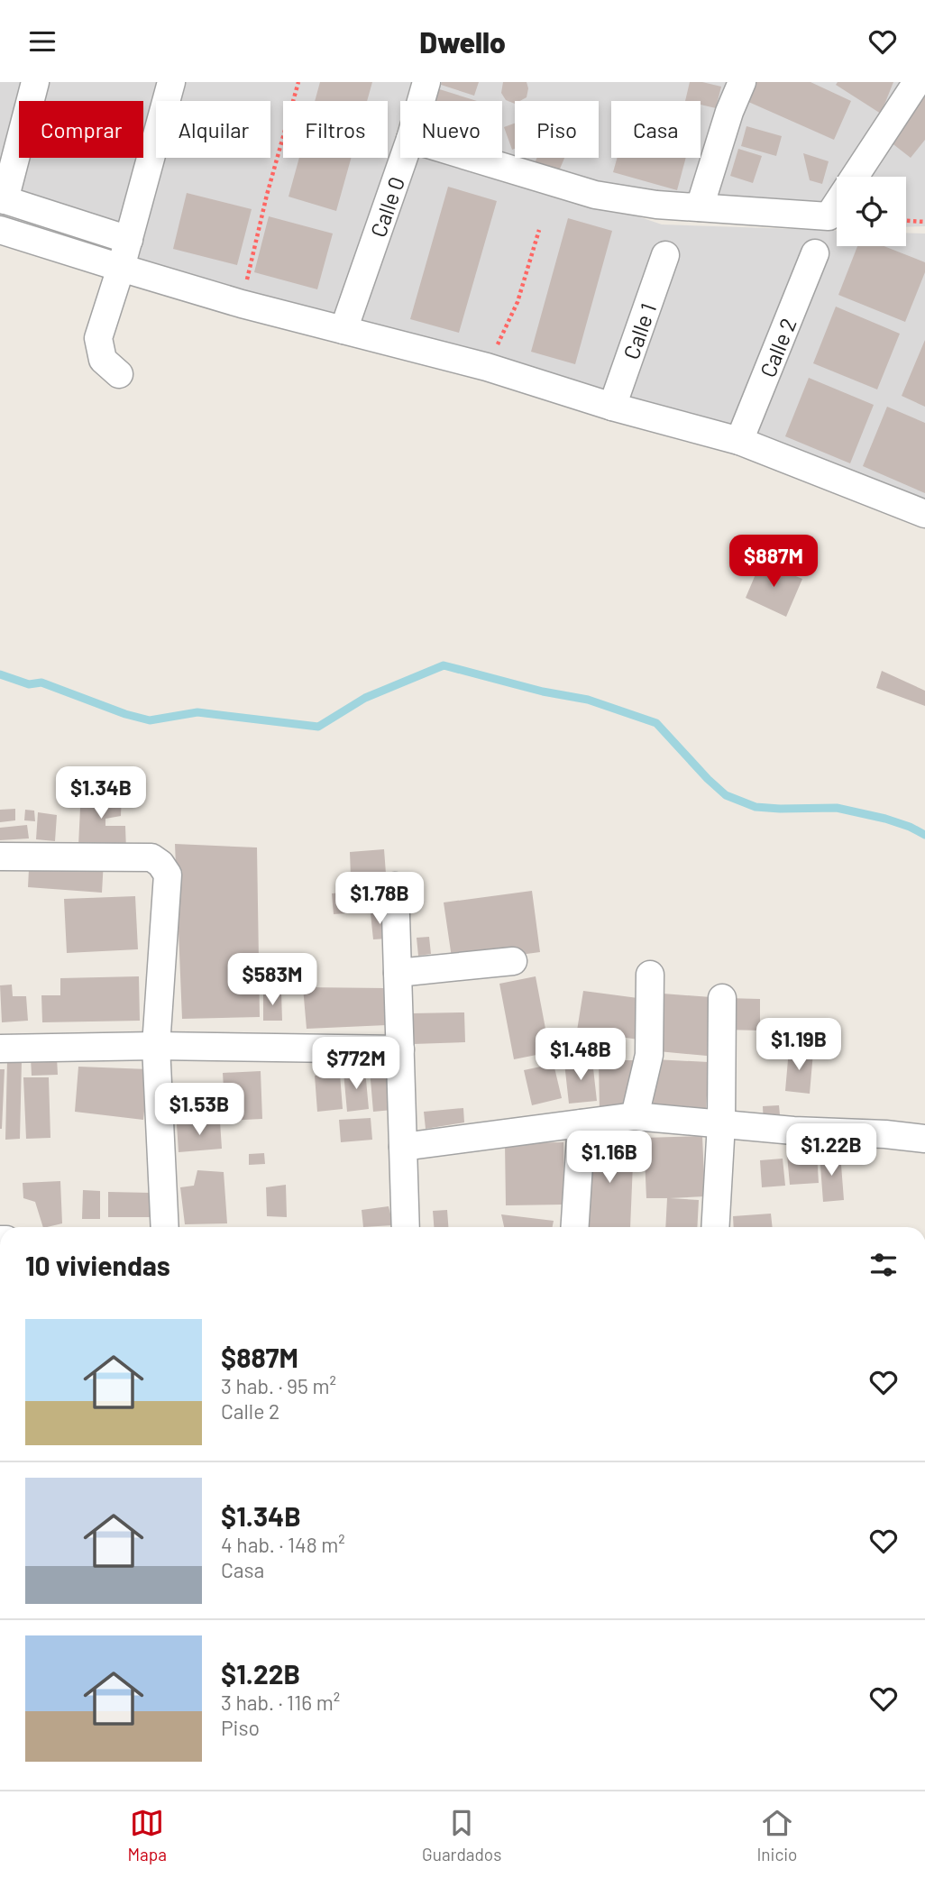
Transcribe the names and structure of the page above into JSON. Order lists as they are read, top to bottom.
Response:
{
  "streets": {
    "street": ["Calle 0", "Calle 1", "Calle 2"]
  },
  "page": {
    "header": "Dwello",
    "chip": [
      "Comprar",
      "Alquilar",
      "Filtros",
      "Nuevo",
      "Piso",
      "Casa"
    ],
    "price": [
      "$887M",
      "$1.34B",
      "$1.78B",
      "$583M",
      "$1.19B",
      "$1.48B",
      "$772M",
      "$1.53B",
      "$1.22B",
      "$1.16B"
    ],
    "heading": "10 viviendas",
    "list": [
      {
        "name": "$887M",
        "note": "3 hab. · 95 m² · Calle 2"
      },
      {
        "name": "$1.34B",
        "note": "4 hab. · 148 m² · Casa"
      },
      {
        "name": "$1.22B",
        "note": "3 hab. · 116 m² · Piso"
      }
    ],
    "tabs": ["Mapa", "Guardados", "Inicio"]
  }
}
